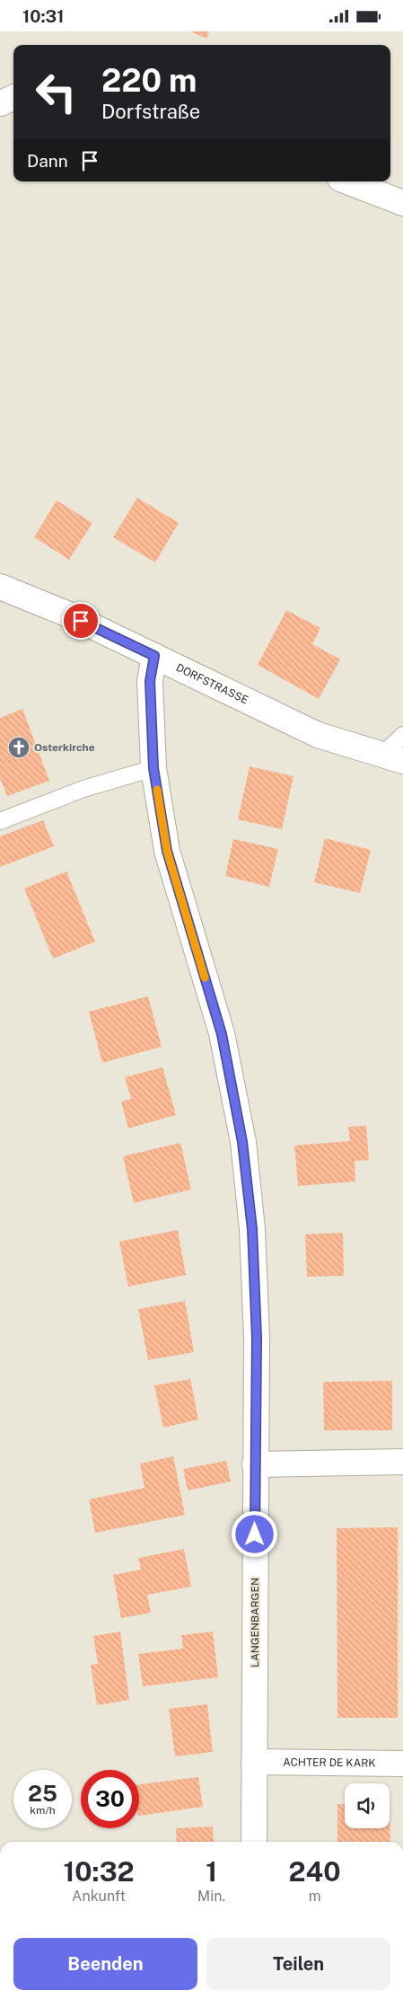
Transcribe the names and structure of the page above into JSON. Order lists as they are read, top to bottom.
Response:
{
  "streets": {
    "street": ["DORFSTRASSE", "LANGENBARGEN", "ACHTER DE KARK"]
  },
  "crossings": [
    ["DORFSTRASSE", "LANGENBARGEN"],
    ["LANGENBARGEN", "ACHTER DE KARK"]
  ],
  "places": {
    "church": ["Osterkirche"]
  },
  "page": {
    "status": "10:31",
    "turn": ["220 m", "Dorfstraße"],
    "then": "Dann",
    "speed": "25 km/h",
    "limit": "30",
    "eta": [
      "10:32",
      "Ankunft",
      "1",
      "Min.",
      "240",
      "m"
    ],
    "buttons": ["Beenden", "Teilen"]
  }
}
